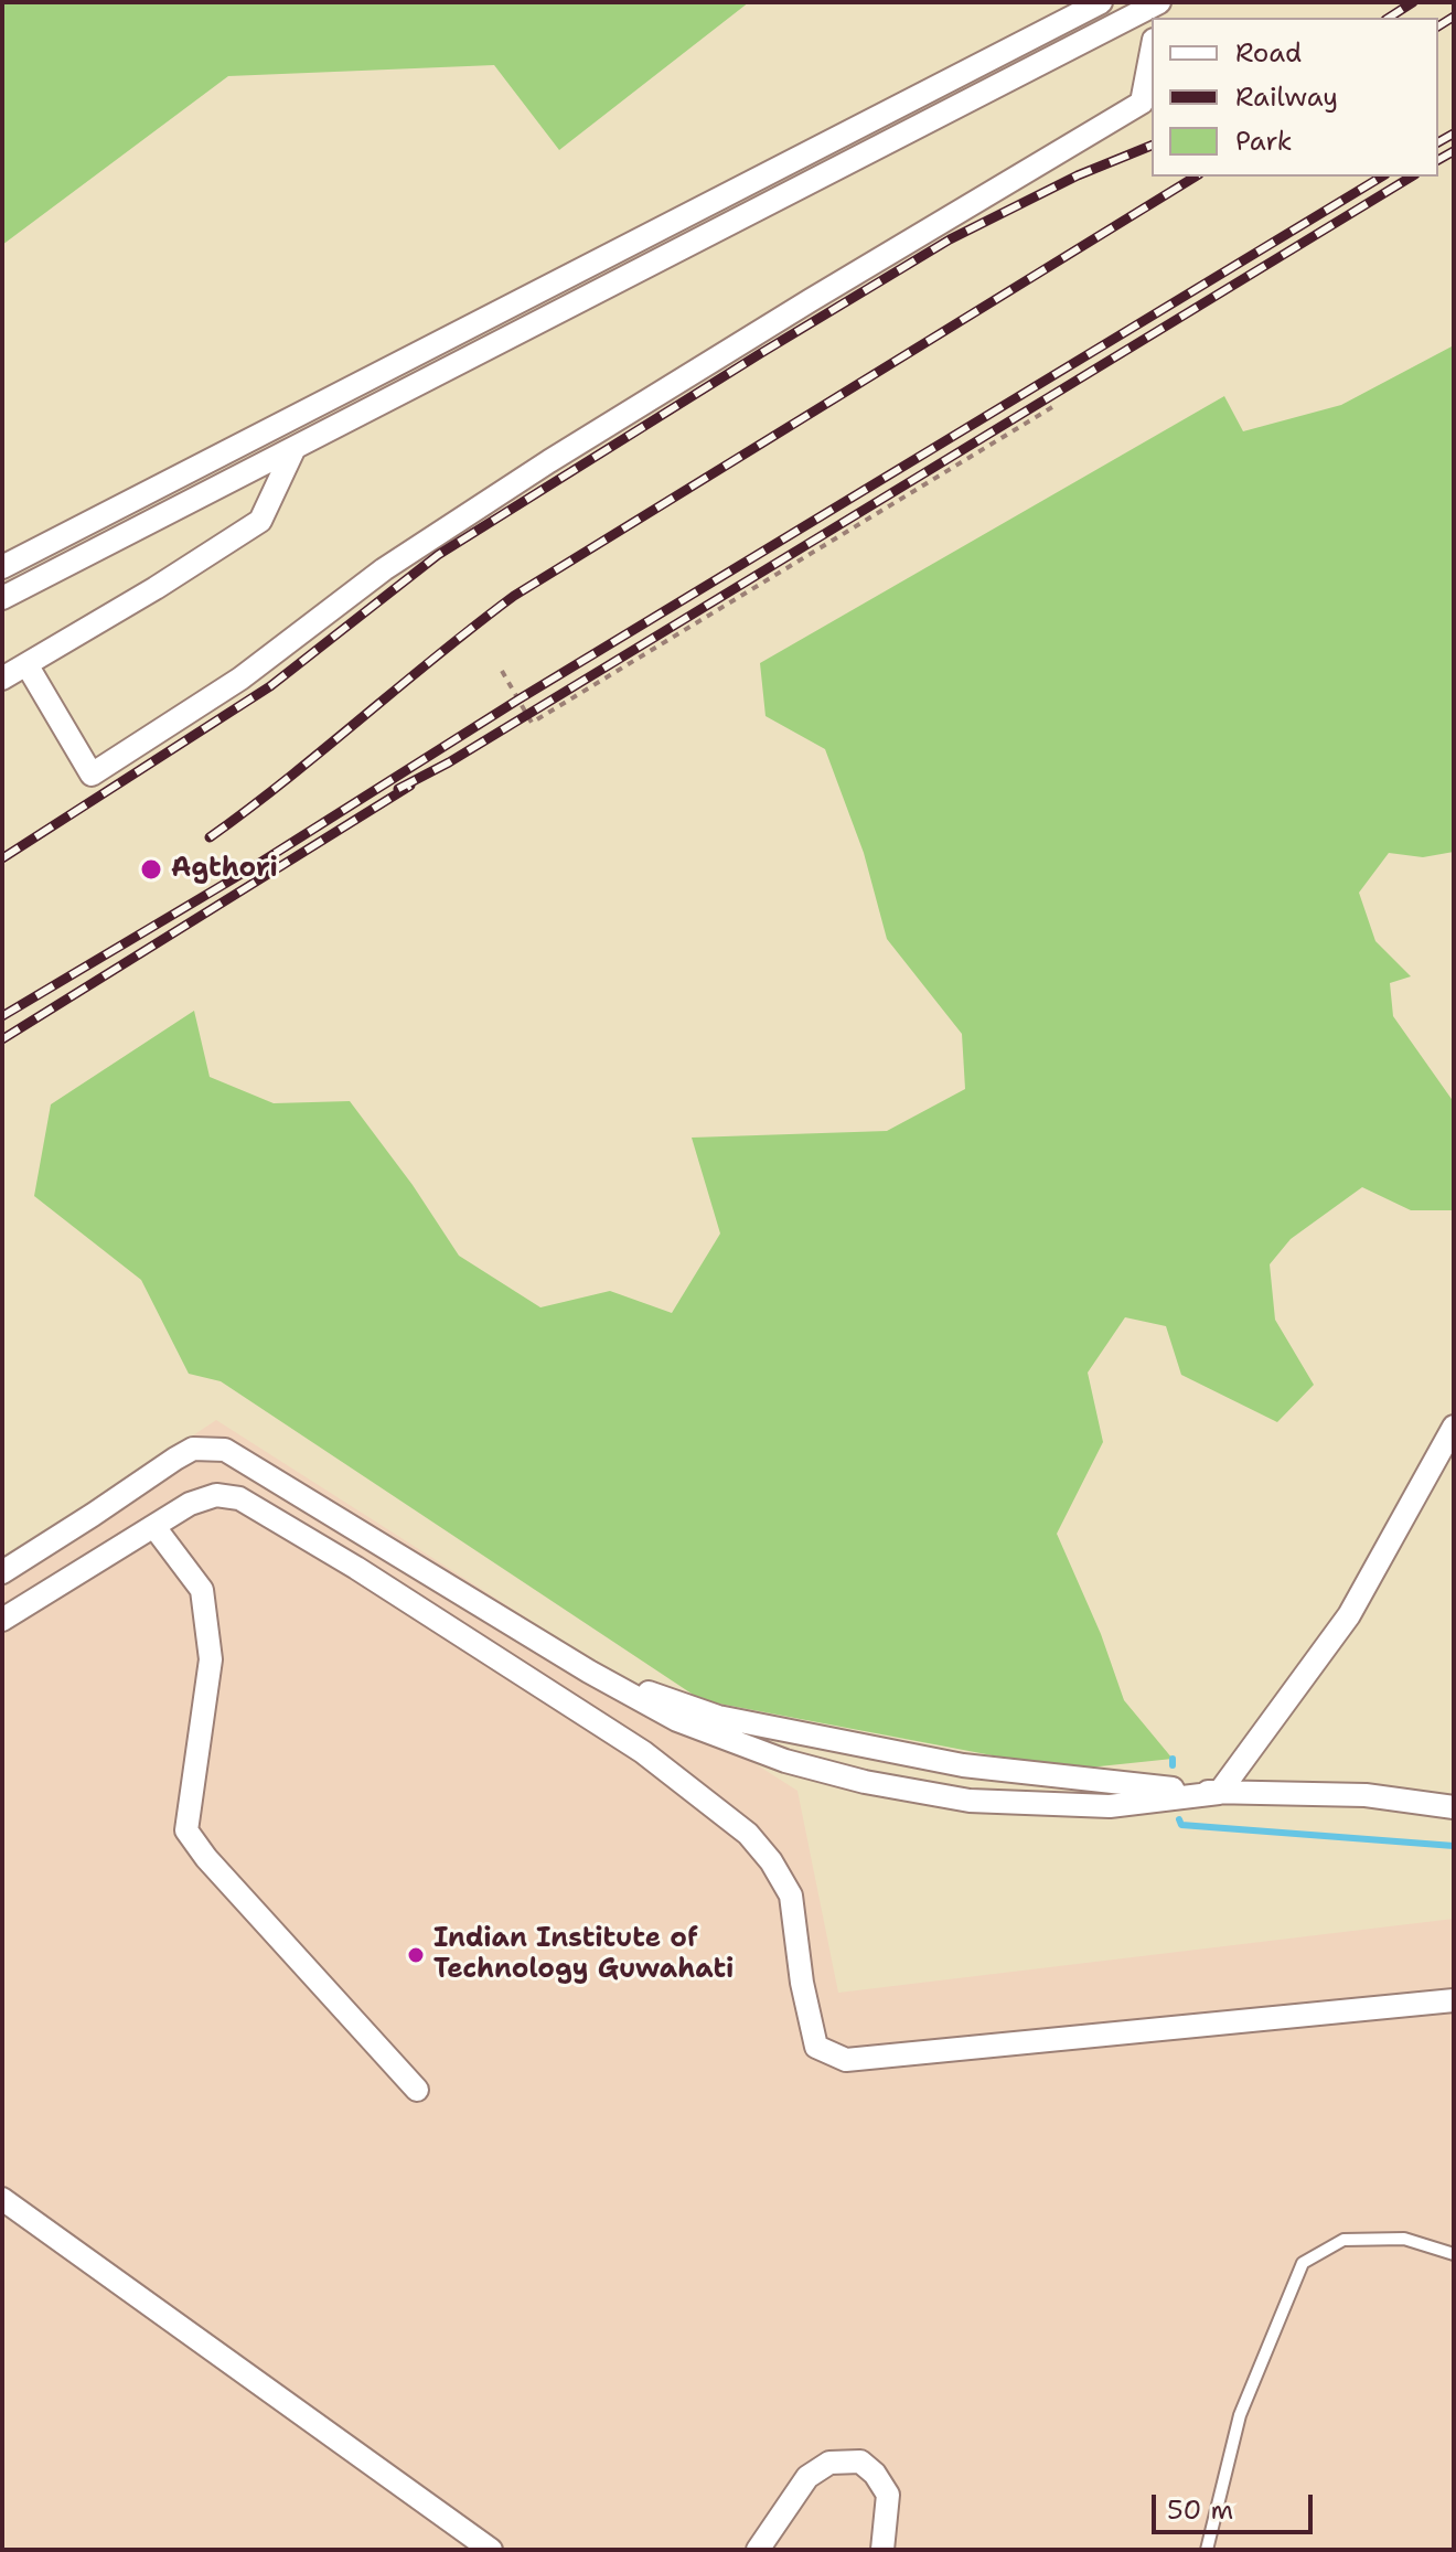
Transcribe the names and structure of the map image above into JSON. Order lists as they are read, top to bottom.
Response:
{
  "places": ["Agthori", "Indian Institute of Technology Guwahati"],
  "legend": ["Road", "Railway", "Park"],
  "scale_bar": "50 m"
}
